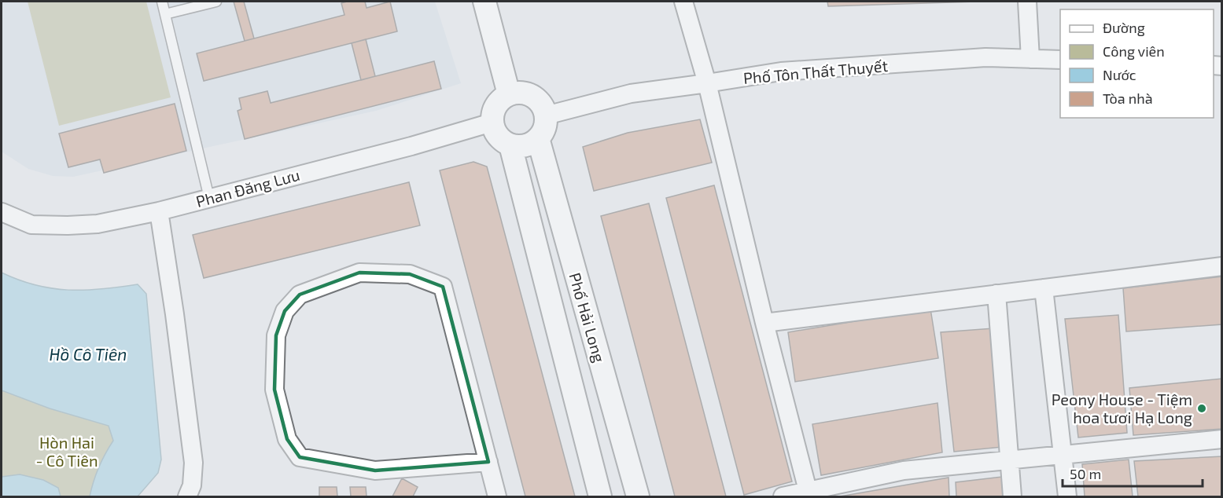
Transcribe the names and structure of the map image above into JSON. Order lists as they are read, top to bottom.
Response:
{
  "streets": {
    "street": ["Phố Tôn Thất Thuyết", "Phan Đăng Lưu", "Phố Hải Long"]
  },
  "crossings": [
    ["Phố Tôn Thất Thuyết", "Phan Đăng Lưu"],
    ["Phố Tôn Thất Thuyết", "Phố Hải Long"],
    ["Phan Đăng Lưu", "Phố Hải Long"]
  ],
  "water": ["Hồ Cô Tiên"],
  "parks": ["Hòn Hai - Cô Tiên"],
  "places": ["Peony House - Tiệm hoa tươi Hạ Long"],
  "legend": [
    "Đường",
    "Công viên",
    "Nước",
    "Tòa nhà"
  ],
  "scale_bar": "50 m"
}
